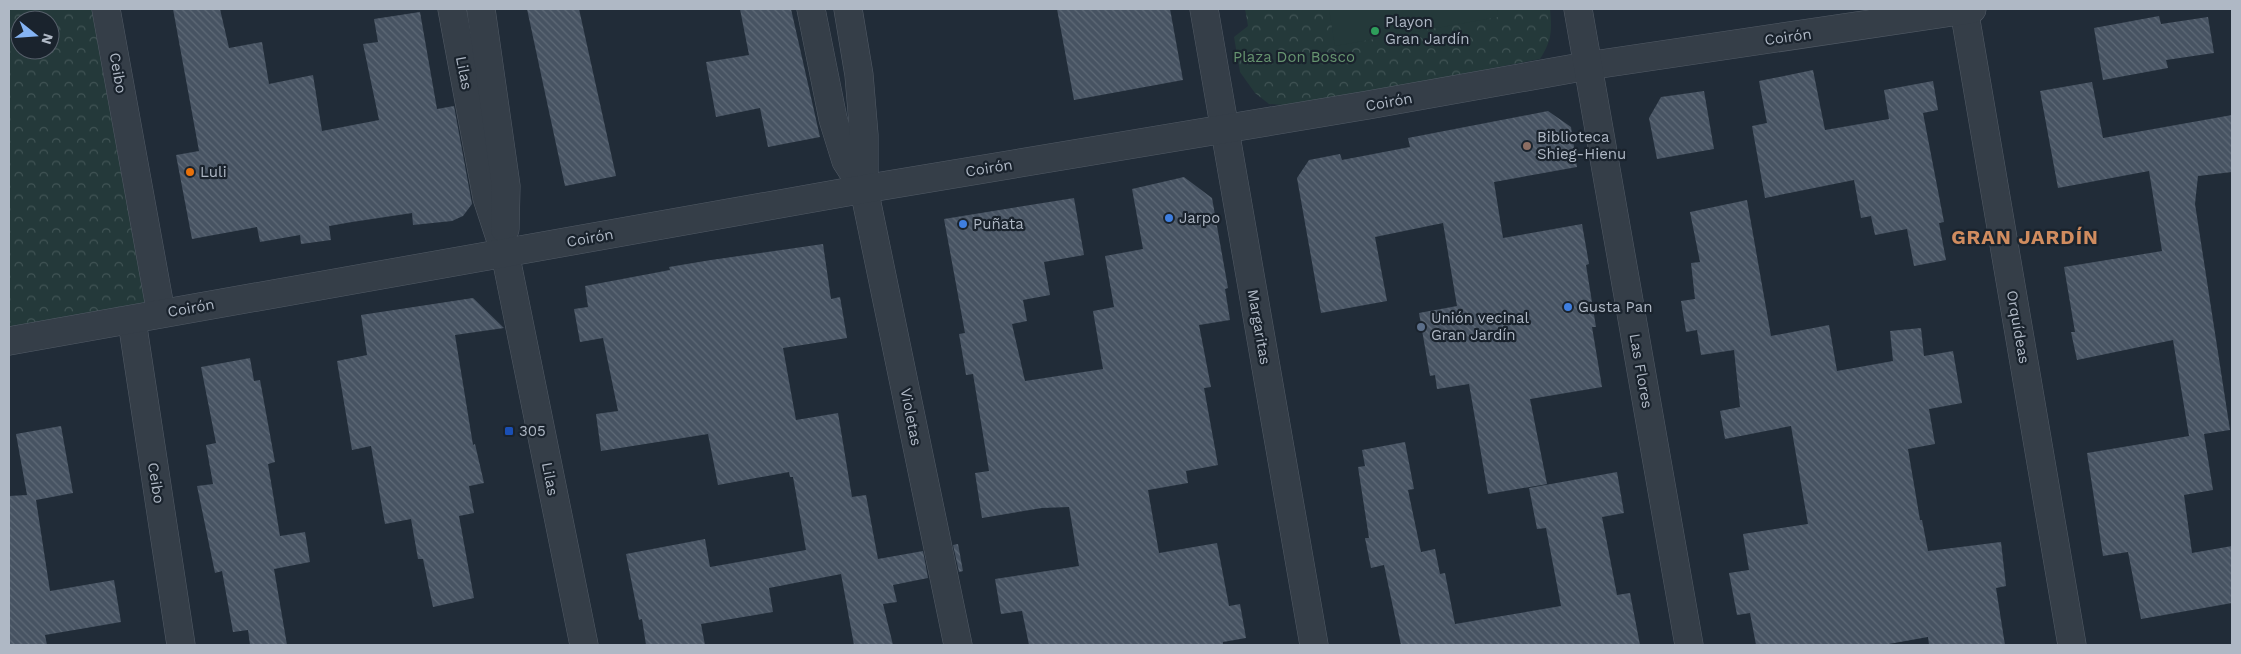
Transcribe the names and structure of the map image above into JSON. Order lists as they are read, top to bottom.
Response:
{
  "streets": {
    "street": [
      "Coirón",
      "Ceibo",
      "Lilas",
      "Margaritas",
      "Orquídeas",
      "Las Flores",
      "Violetas"
    ]
  },
  "crossings": [
    ["Coirón", "Ceibo"],
    ["Coirón", "Lilas"],
    ["Coirón", "Margaritas"],
    ["Coirón", "Orquídeas"],
    ["Coirón", "Las Flores"],
    ["Coirón", "Violetas"]
  ],
  "districts": ["GRAN JARDÍN"],
  "parks": ["Plaza Don Bosco"],
  "places": {
    "other": [
      "Playon Gran Jardín",
      "Biblioteca Shieg-Hienu",
      "Luli",
      "Jarpo",
      "Puñata",
      "Gusta Pan",
      "Unión vecinal Gran Jardín"
    ],
    "transit": ["305"]
  },
  "north": "right"
}
